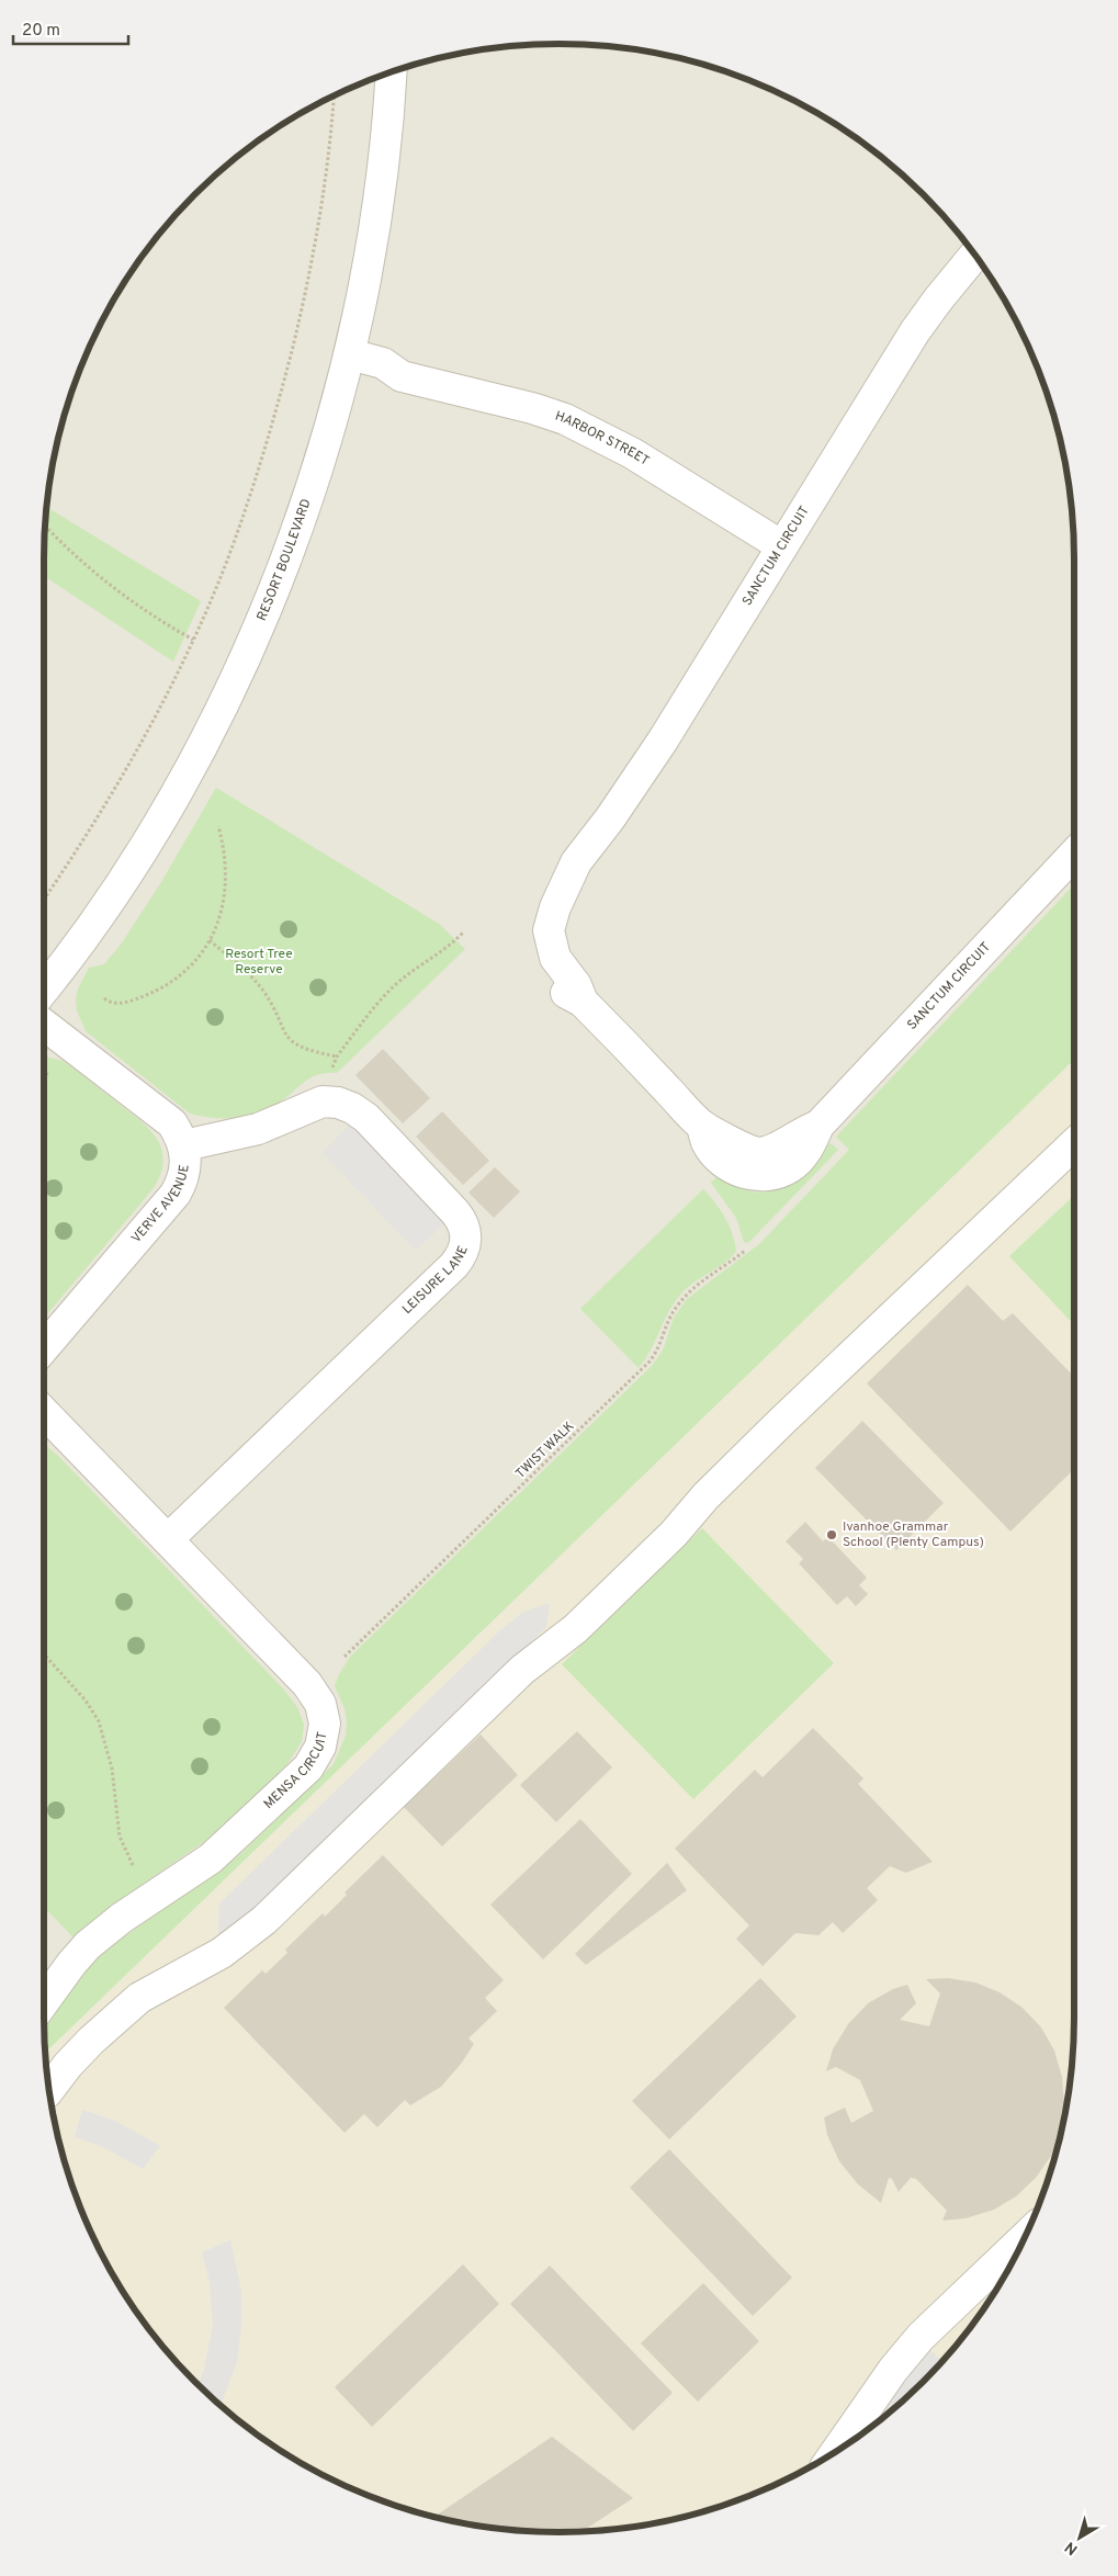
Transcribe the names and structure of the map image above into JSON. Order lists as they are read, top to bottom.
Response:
{
  "streets": {
    "street": [
      "HARBOR STREET",
      "SANCTUM CIRCUIT",
      "RESORT BOULEVARD",
      "VERVE AVENUE",
      "LEISURE LANE",
      "MENSA CIRCUIT"
    ],
    "path": ["TWIST WALK"]
  },
  "crossings": [
    ["HARBOR STREET", "SANCTUM CIRCUIT"],
    ["HARBOR STREET", "RESORT BOULEVARD"],
    ["VERVE AVENUE", "LEISURE LANE"],
    ["LEISURE LANE", "MENSA CIRCUIT"]
  ],
  "parks": ["Resort Tree Reserve"],
  "places": ["Ivanhoe Grammar School (Plenty Campus)"],
  "scale_bar": "20 m",
  "north": "bottom left"
}
